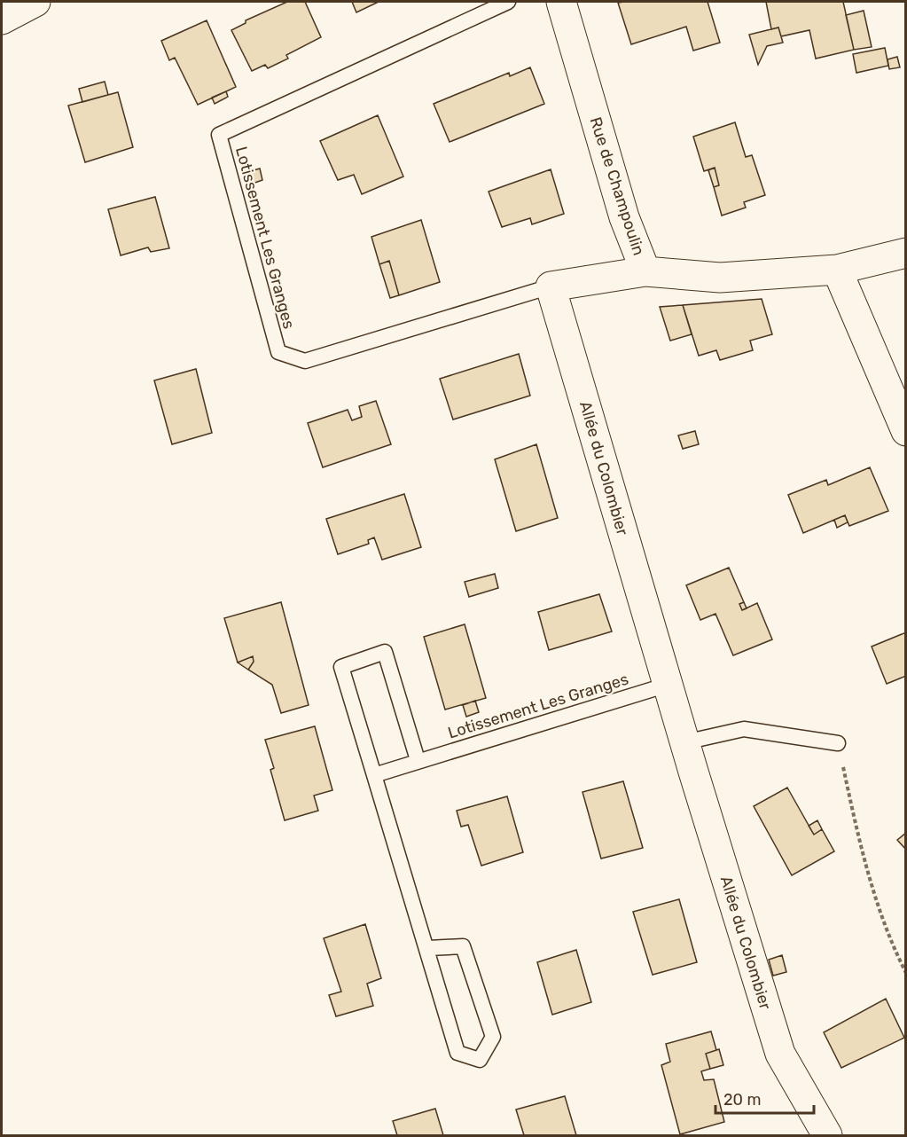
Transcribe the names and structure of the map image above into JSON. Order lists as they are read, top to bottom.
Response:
{
  "streets": {
    "street": ["Rue de Champoulin", "Allée du Colombier"],
    "lane": ["Lotissement Les Granges"]
  },
  "crossings": [
    ["Lotissement Les Granges", "Allée du Colombier"]
  ],
  "scale_bar": "20 m"
}
